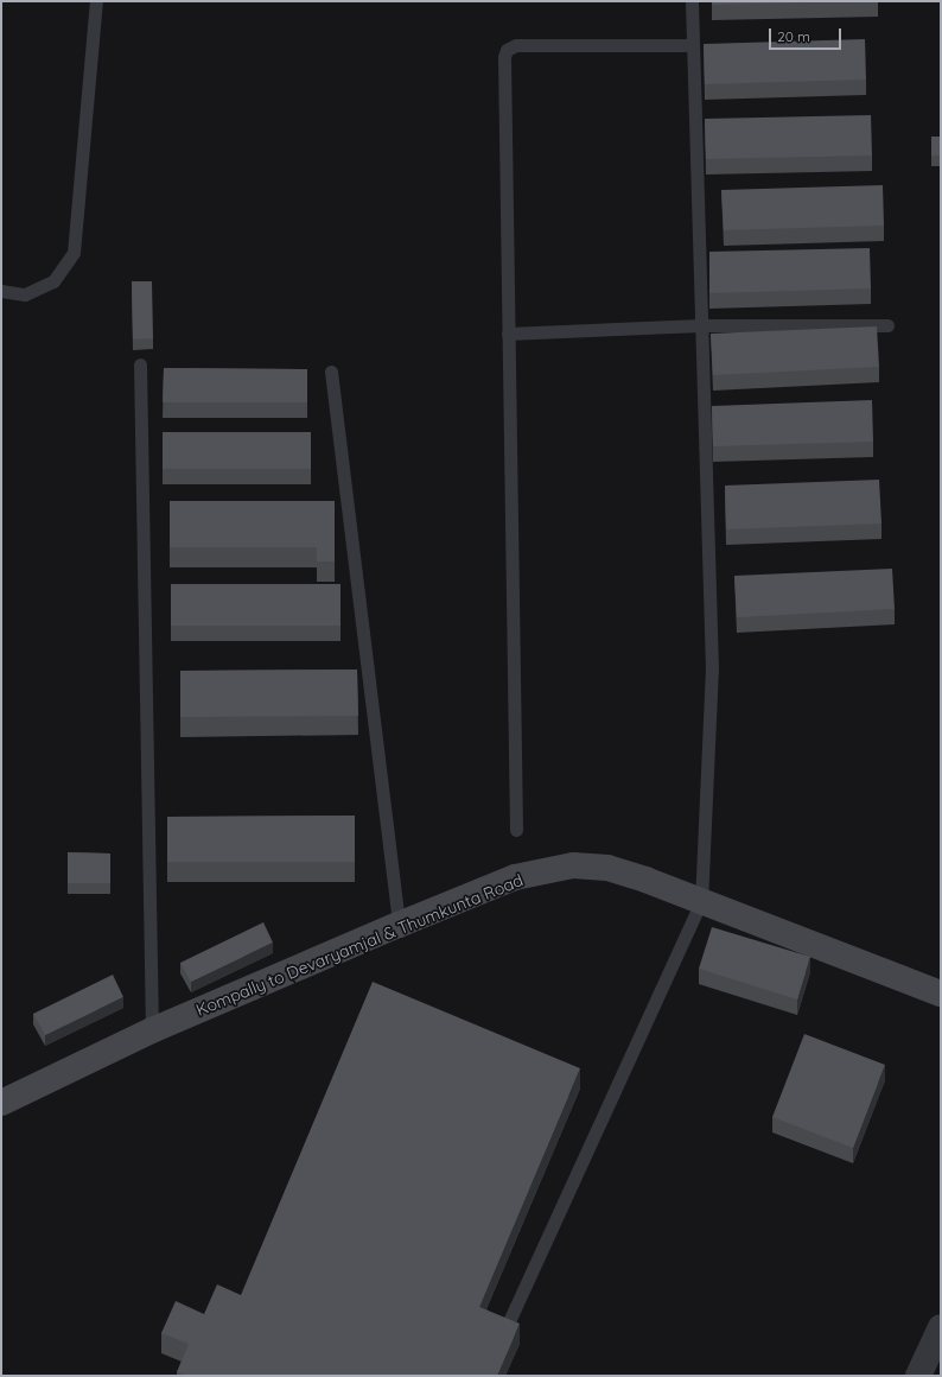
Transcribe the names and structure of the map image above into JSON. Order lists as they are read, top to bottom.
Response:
{
  "streets": {
    "main road": ["Kompally to Devaryamjal & Thumkunta Road"]
  },
  "scale_bar": "20 m"
}
